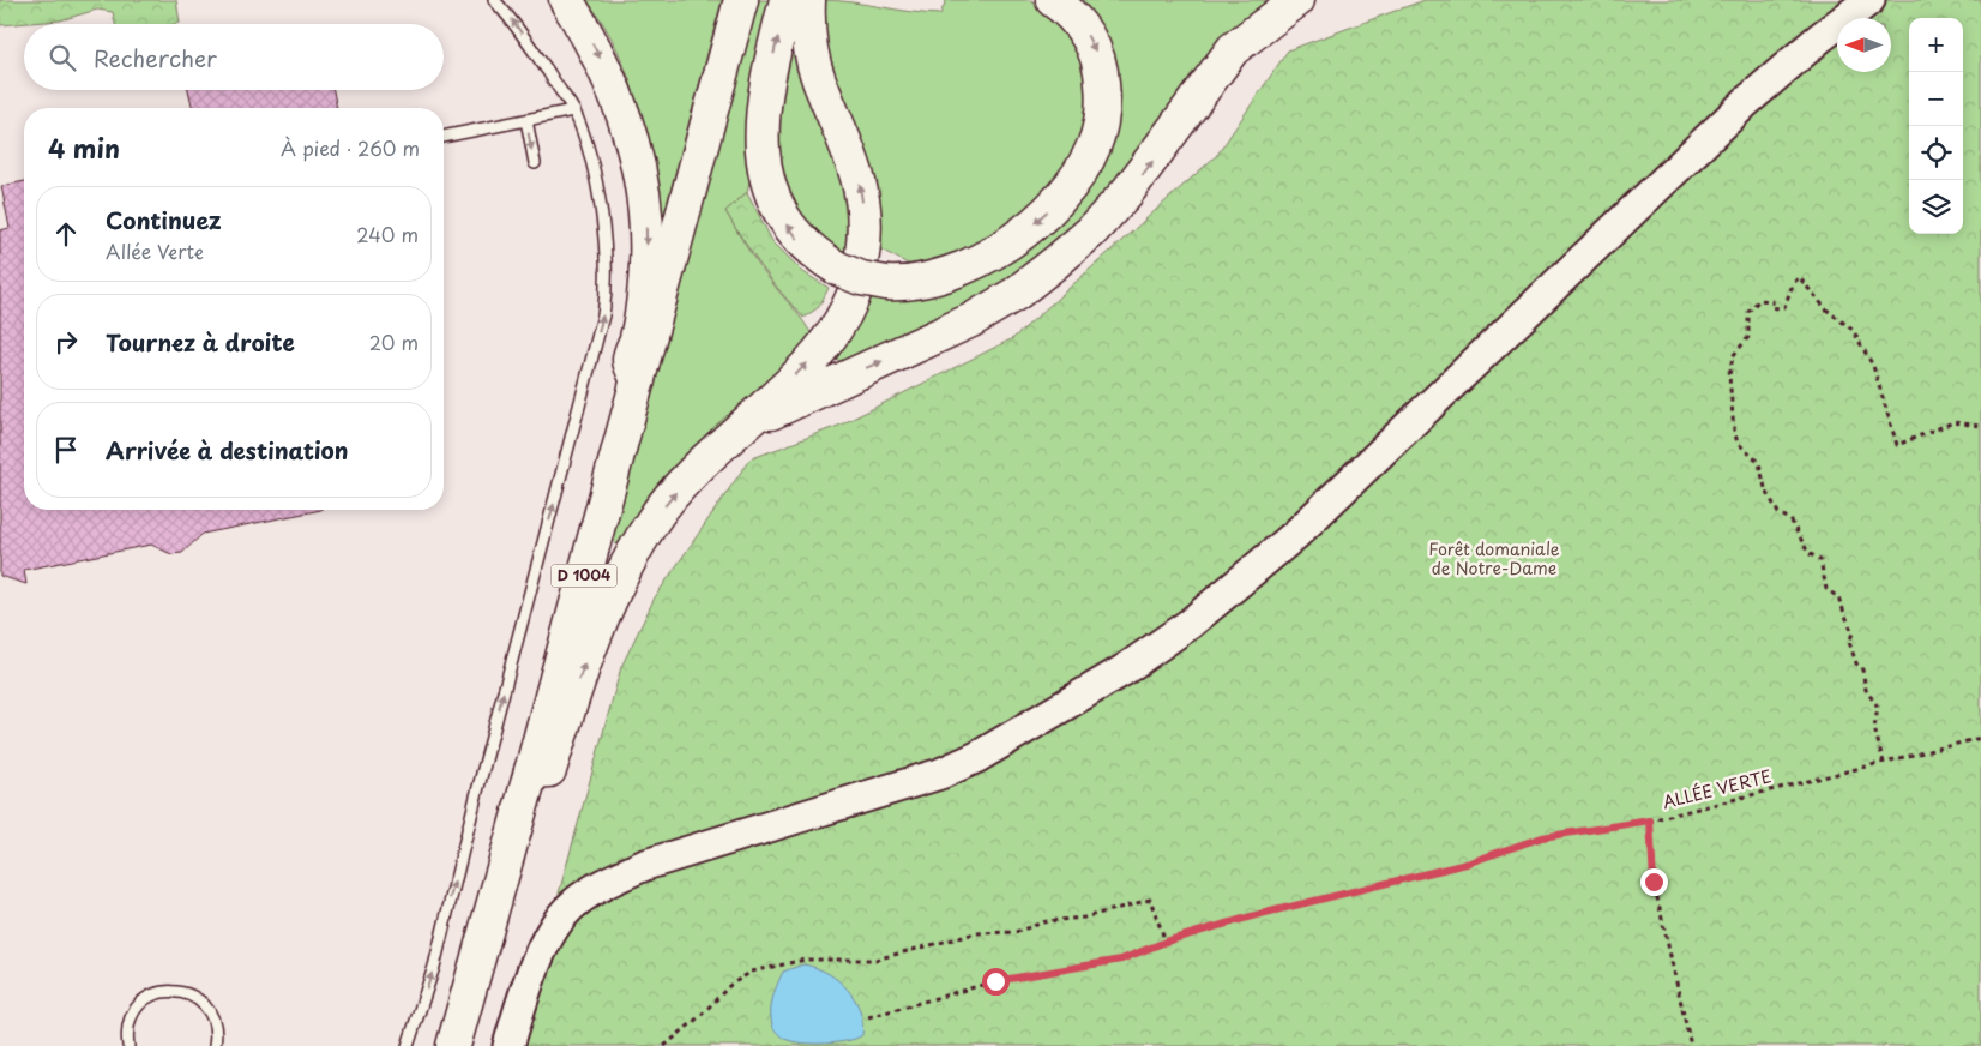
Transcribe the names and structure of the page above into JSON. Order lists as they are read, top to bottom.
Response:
{
  "streets": {
    "main road": ["D 1004"],
    "path": ["ALLÉE VERTE"]
  },
  "parks": ["Forêt domaniale de Notre-Dame"],
  "north": "left",
  "page": {
    "map_buttons": ["+", "−"],
    "search": "Rechercher",
    "heading": ["4 min", "À pied · 260 m"],
    "list": [
      ["Continuez", "Allée Verte", "240 m"],
      ["Tournez à droite", "20 m"],
      "Arrivée à destination"
    ]
  }
}
